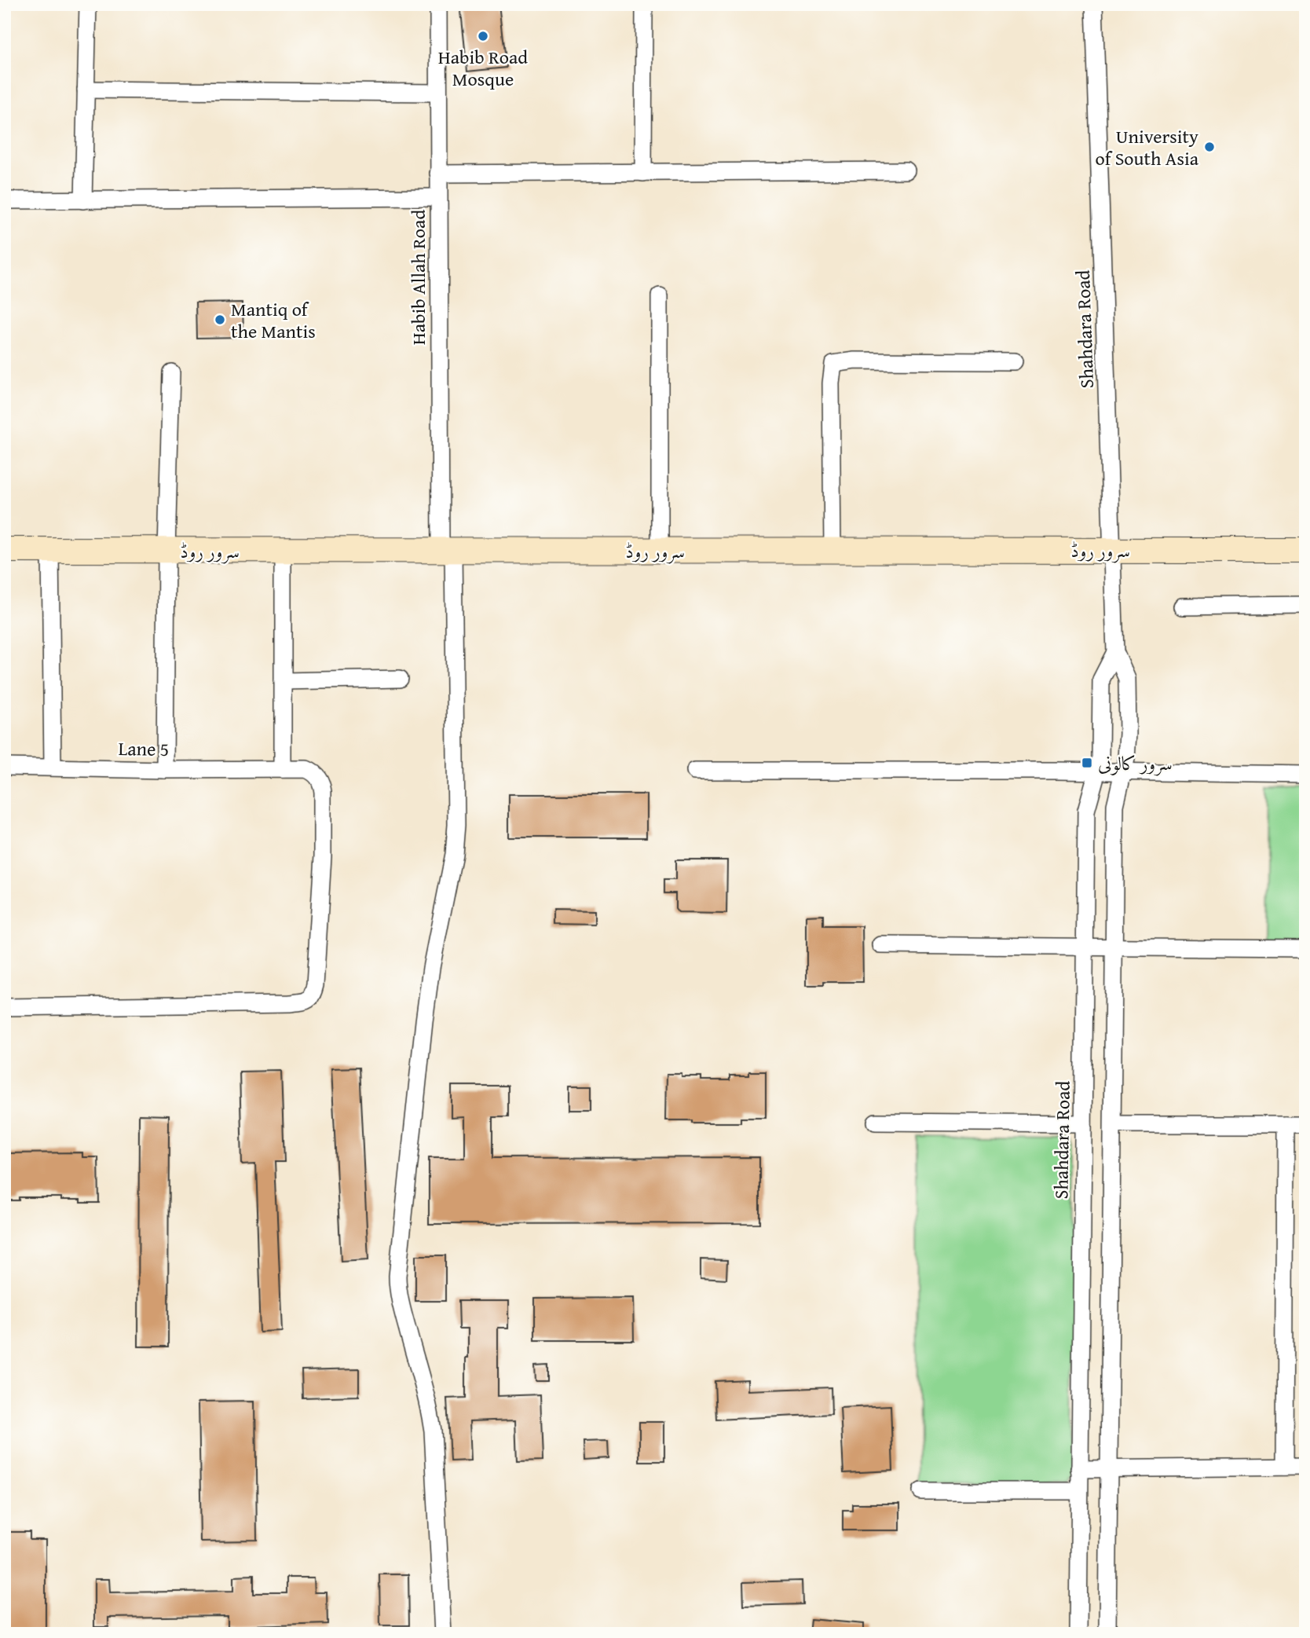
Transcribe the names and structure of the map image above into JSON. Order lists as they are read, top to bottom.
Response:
{
  "streets": {
    "street": [
      "Habib Allah Road",
      "Shahdara Road",
      "سرور روڈ",
      "Lane 5"
    ]
  },
  "crossings": [
    ["Habib Allah Road", "سرور روڈ"],
    ["Shahdara Road", "سرور روڈ"]
  ],
  "places": {
    "other": ["Habib Road Mosque", "University of South Asia", "Mantiq of the Mantis"],
    "transit": ["سرور کالونی"]
  }
}
